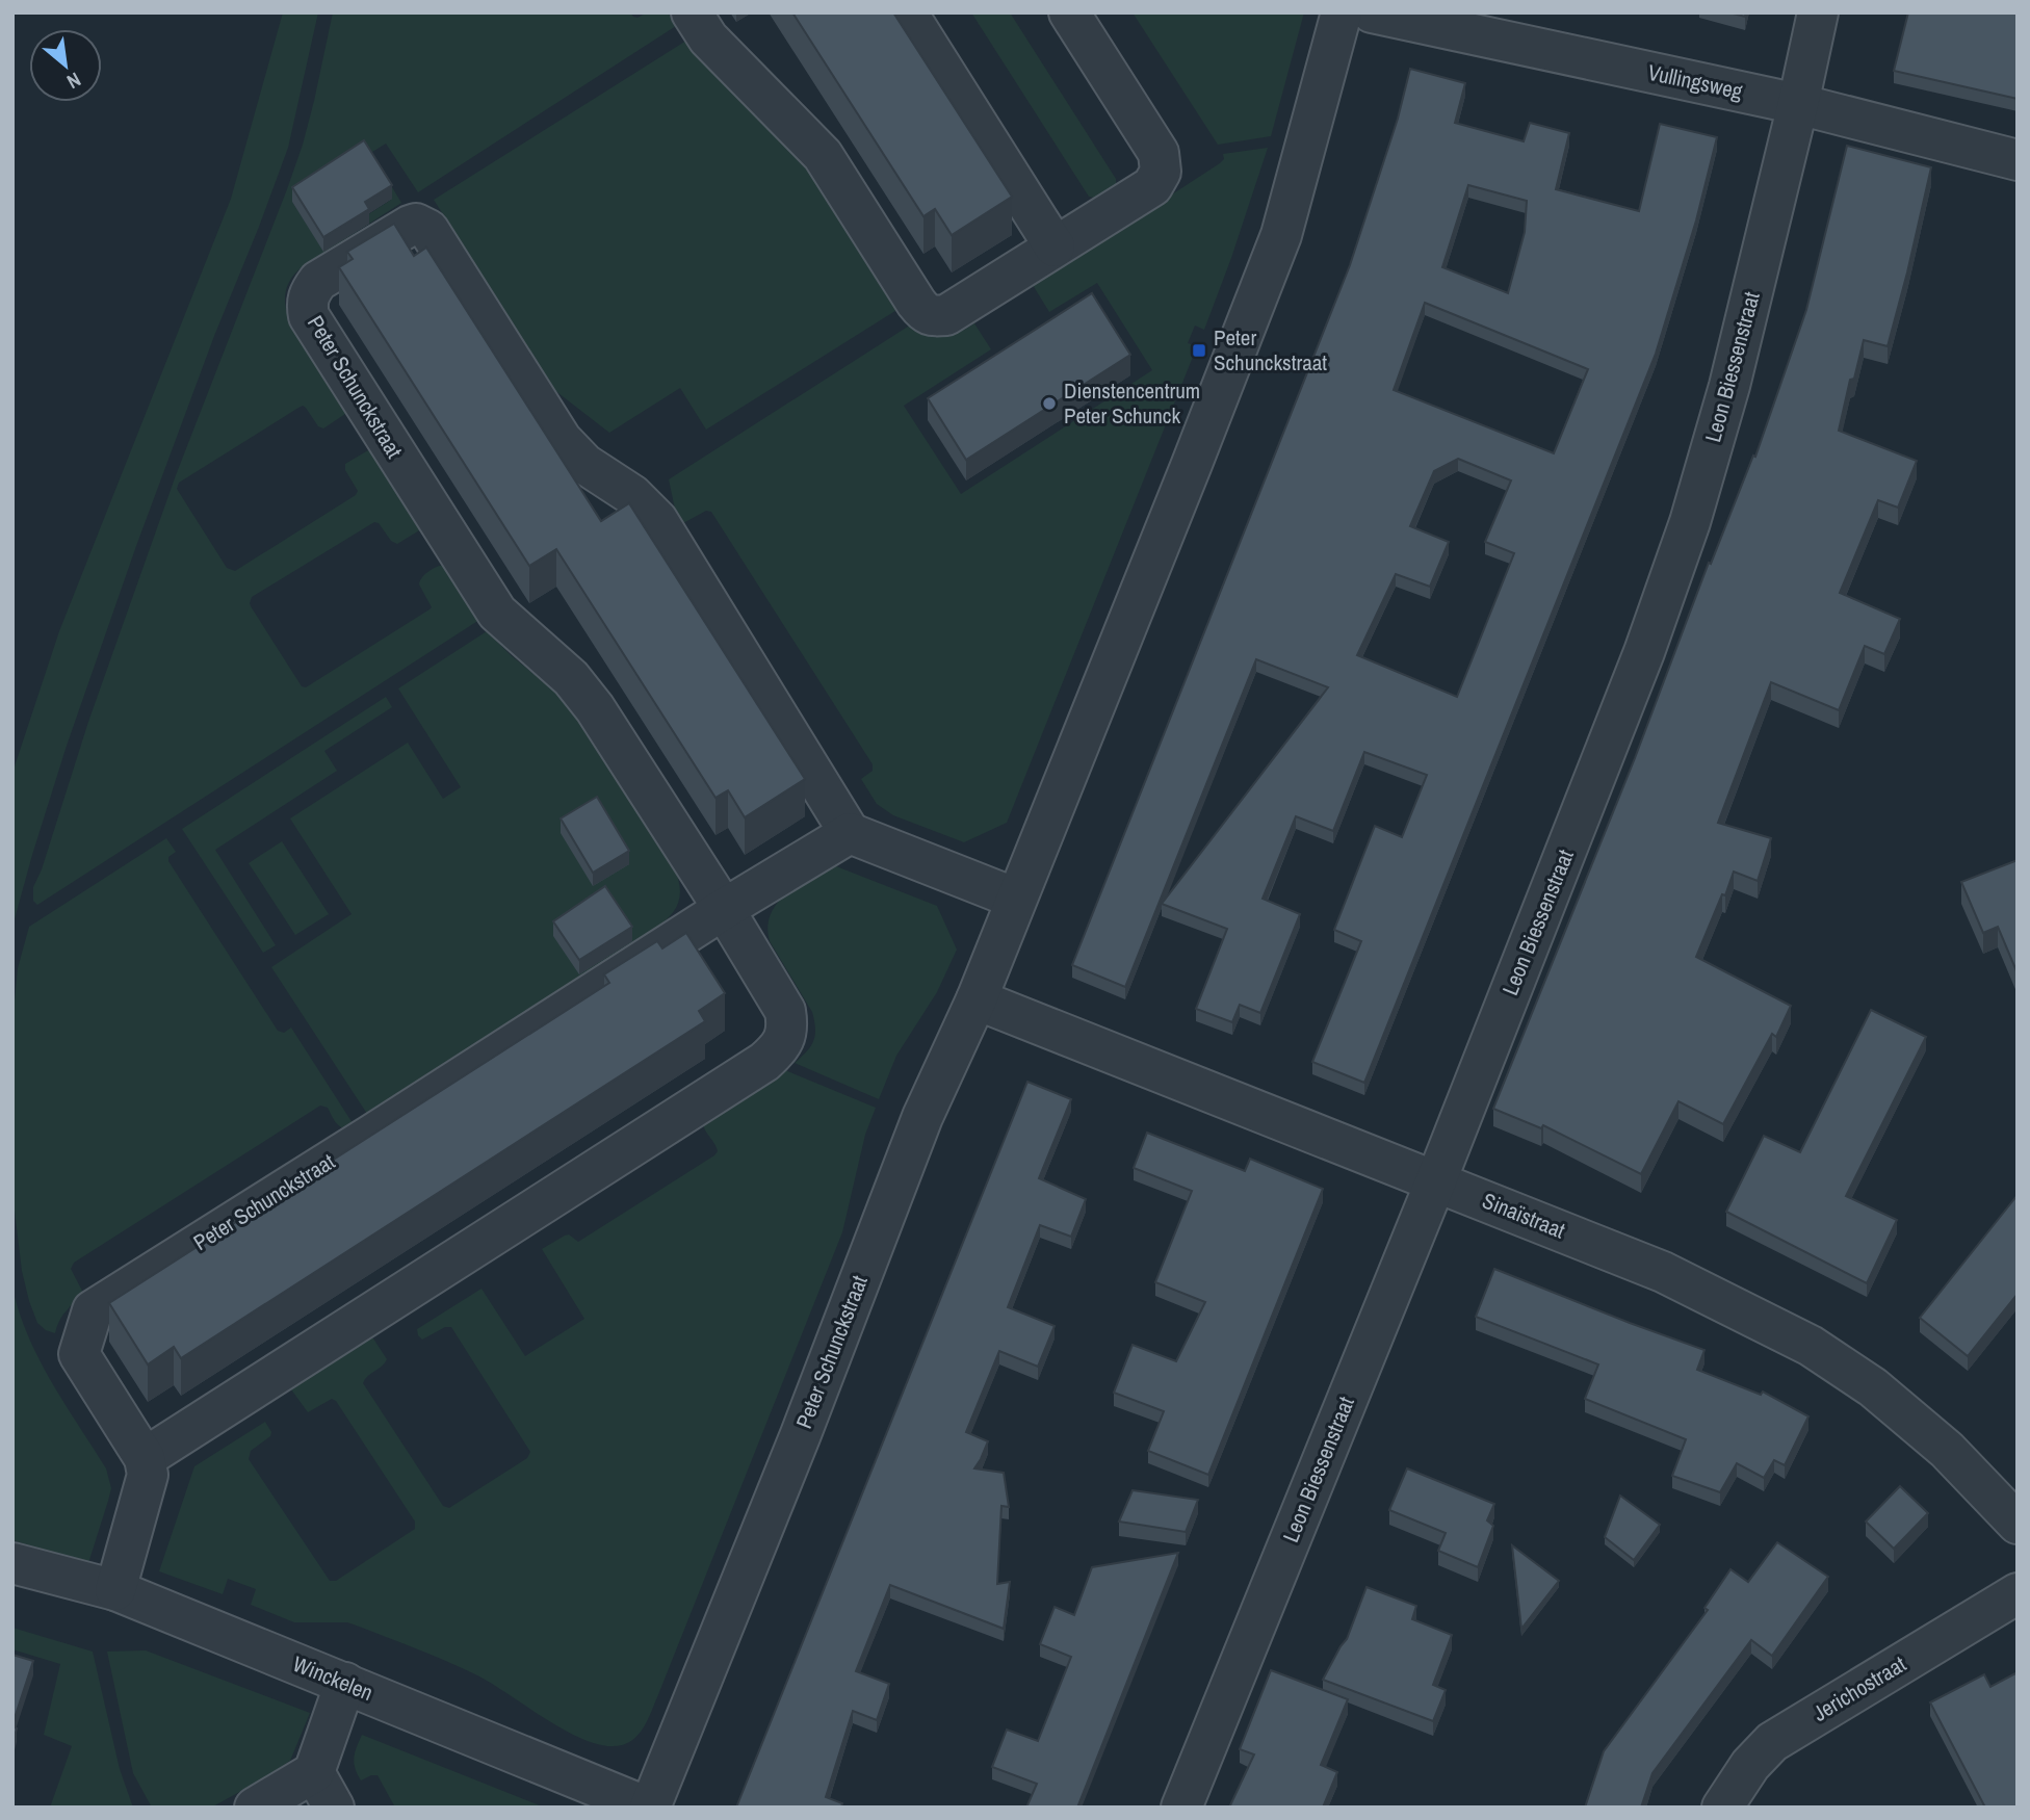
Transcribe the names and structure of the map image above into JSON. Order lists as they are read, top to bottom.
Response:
{
  "streets": {
    "street": [
      "Vullingsweg",
      "Leon Biessenstraat",
      "Peter Schunckstraat",
      "Sinaïstraat",
      "Winckelen",
      "Jerichostraat"
    ]
  },
  "crossings": [
    ["Vullingsweg", "Leon Biessenstraat"],
    ["Leon Biessenstraat", "Sinaïstraat"],
    ["Peter Schunckstraat", "Sinaïstraat"],
    ["Peter Schunckstraat", "Winckelen"]
  ],
  "places": {
    "transit": ["Peter Schunckstraat"],
    "other": ["Dienstencentrum Peter Schunck"]
  },
  "north": "bottom right"
}
